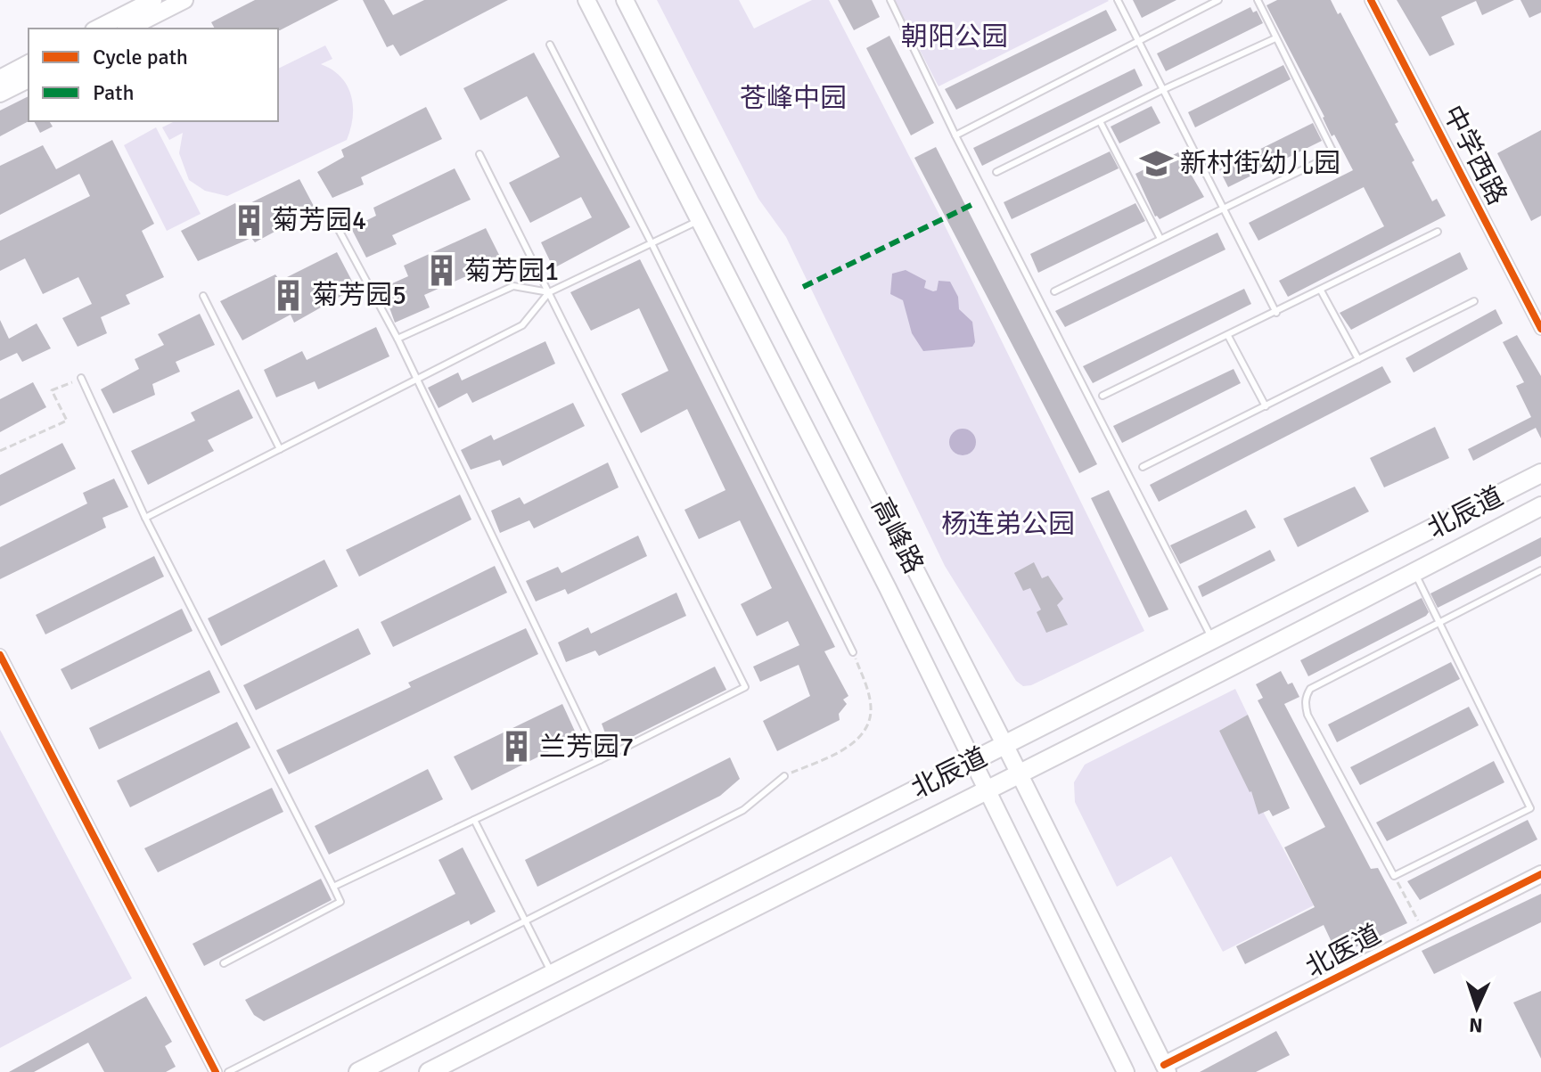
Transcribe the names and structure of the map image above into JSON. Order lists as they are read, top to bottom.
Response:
{
  "streets": {
    "main road": ["北辰道", "高峰路", "北医道"],
    "street": ["中学西路"]
  },
  "crossings": [
    ["北辰道", "高峰路"],
    ["高峰路", "北医道"]
  ],
  "parks": ["朝阳公园", "苍峰中园", "杨连弟公园"],
  "places": {
    "school or university": ["新村街幼儿园"],
    "building": [
      "菊芳园4",
      "菊芳园1",
      "菊芳园5",
      "兰芳园7"
    ]
  },
  "legend": ["Cycle path", "Path"],
  "north": "bottom"
}
